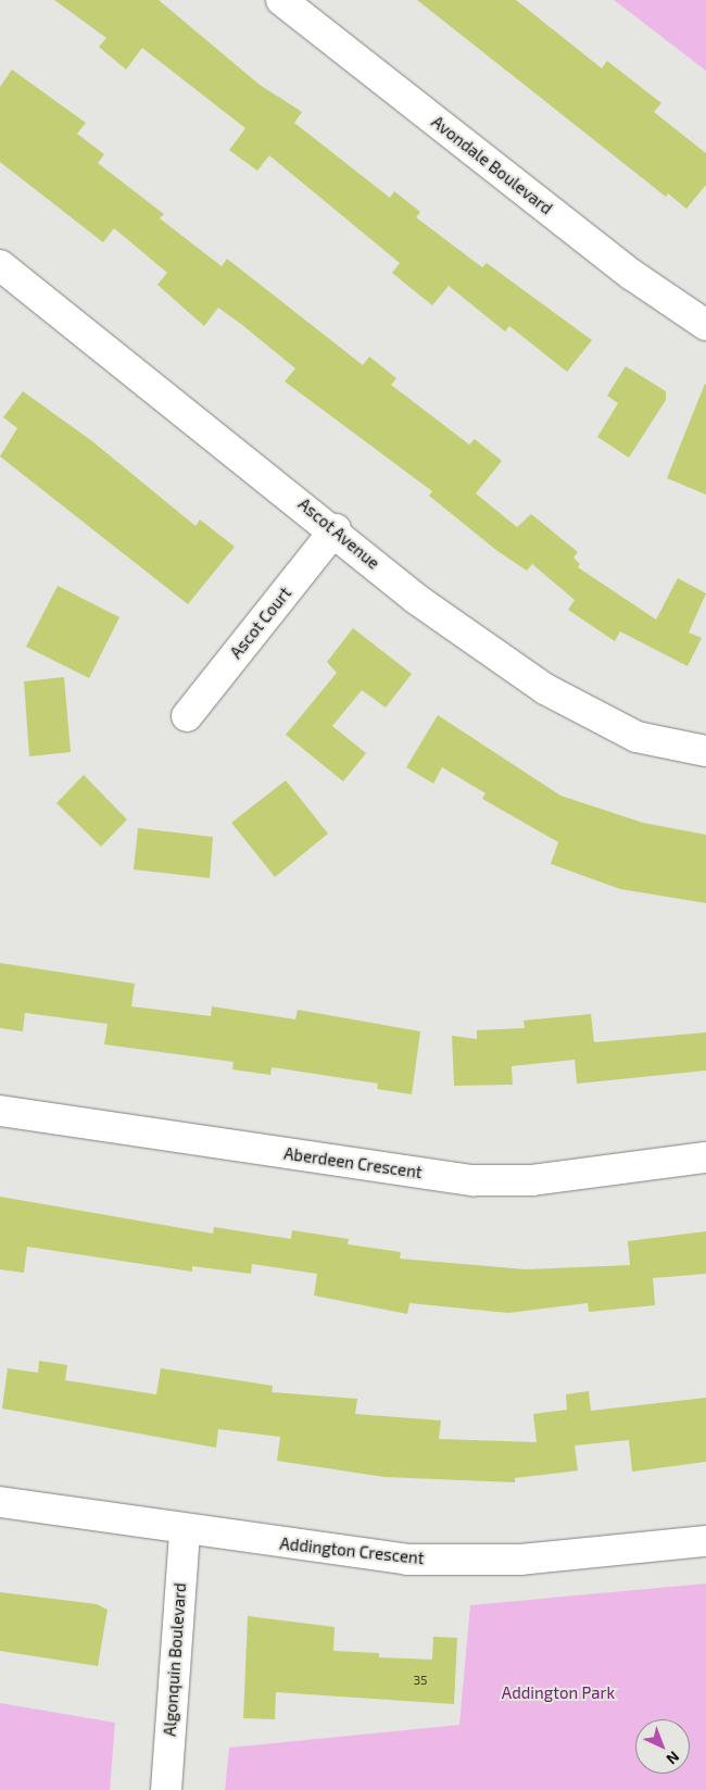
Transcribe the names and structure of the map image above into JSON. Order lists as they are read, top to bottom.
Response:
{
  "streets": {
    "street": [
      "Avondale Boulevard",
      "Ascot Avenue",
      "Ascot Court",
      "Aberdeen Crescent",
      "Addington Crescent",
      "Algonquin Boulevard"
    ]
  },
  "crossings": [
    ["Ascot Avenue", "Ascot Court"],
    ["Addington Crescent", "Algonquin Boulevard"]
  ],
  "parks": ["Addington Park"],
  "house_numbers": ["35"],
  "north": "bottom right"
}
